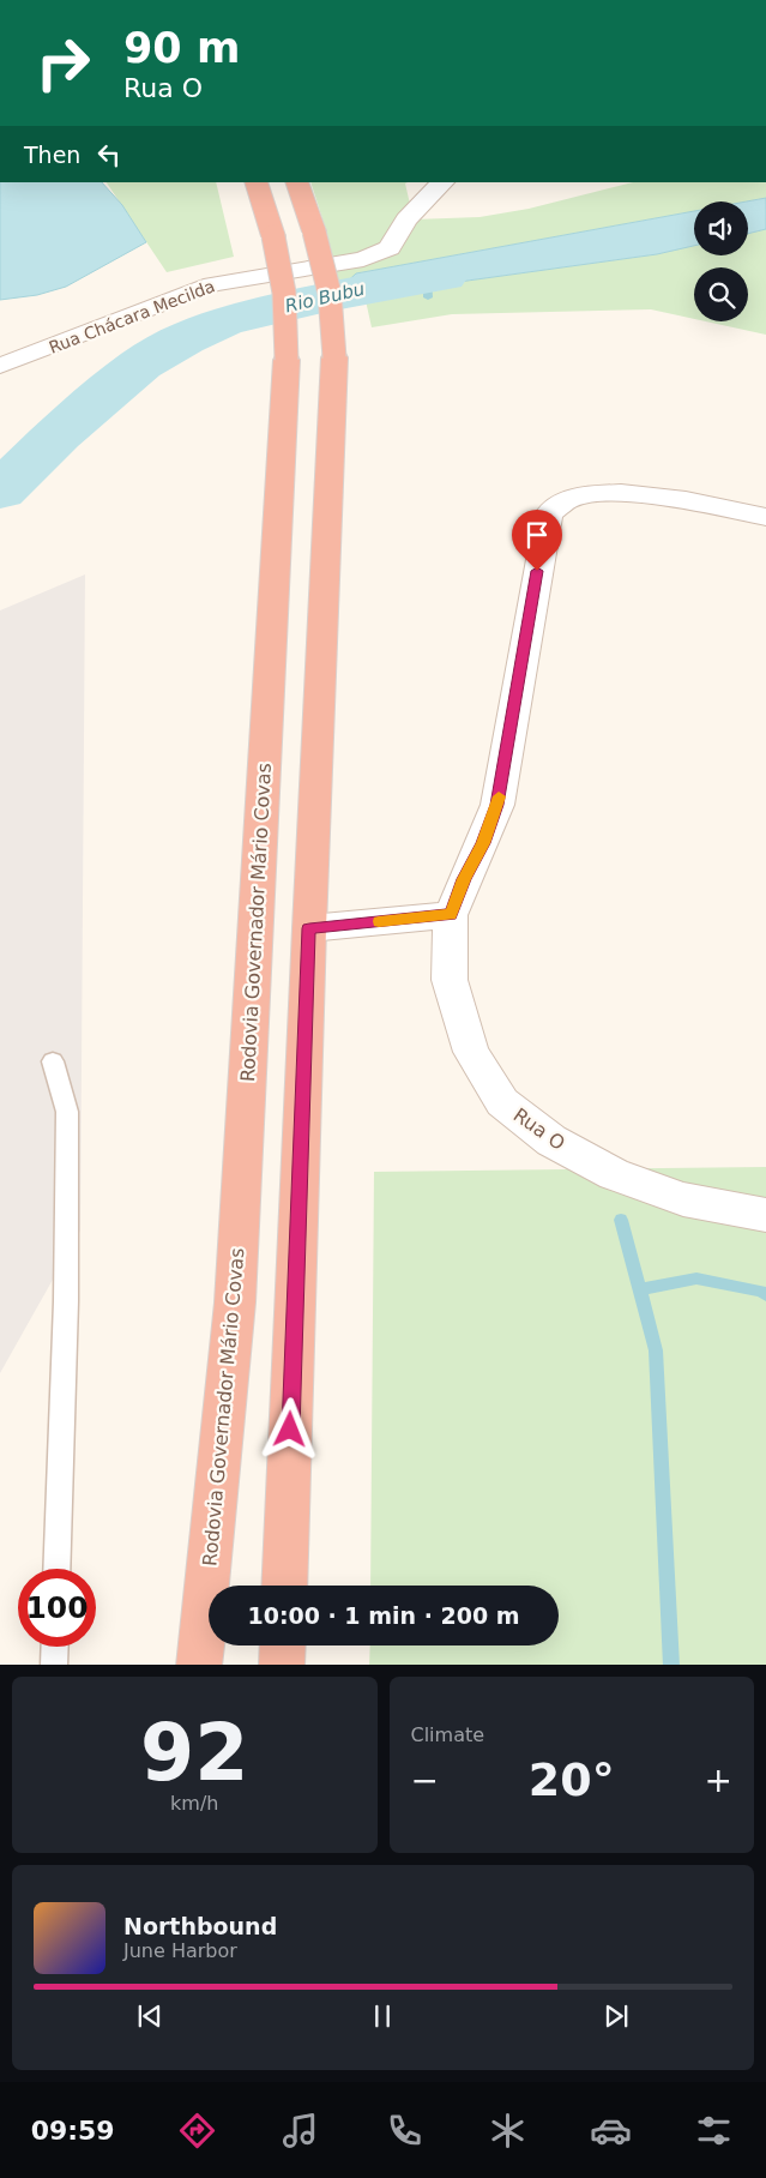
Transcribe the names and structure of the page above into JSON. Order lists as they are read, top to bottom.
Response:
{
  "streets": {
    "highway": ["Rodovia Governador Mário Covas"],
    "street": ["Rua Chácara Mecilda", "Rua O"]
  },
  "water": ["Rio Bubu"],
  "page": {
    "turn": ["90 m", "Rua O"],
    "then": "Then",
    "limit": "100",
    "trip": "10:00 · 1 min · 200 m",
    "tile": [
      ["92", "km/h"],
      "Climate"
    ],
    "heat": ["−", "20°", "+"],
    "song": ["Northbound", "June Harbor"],
    "tabs": "09:59"
  }
}
